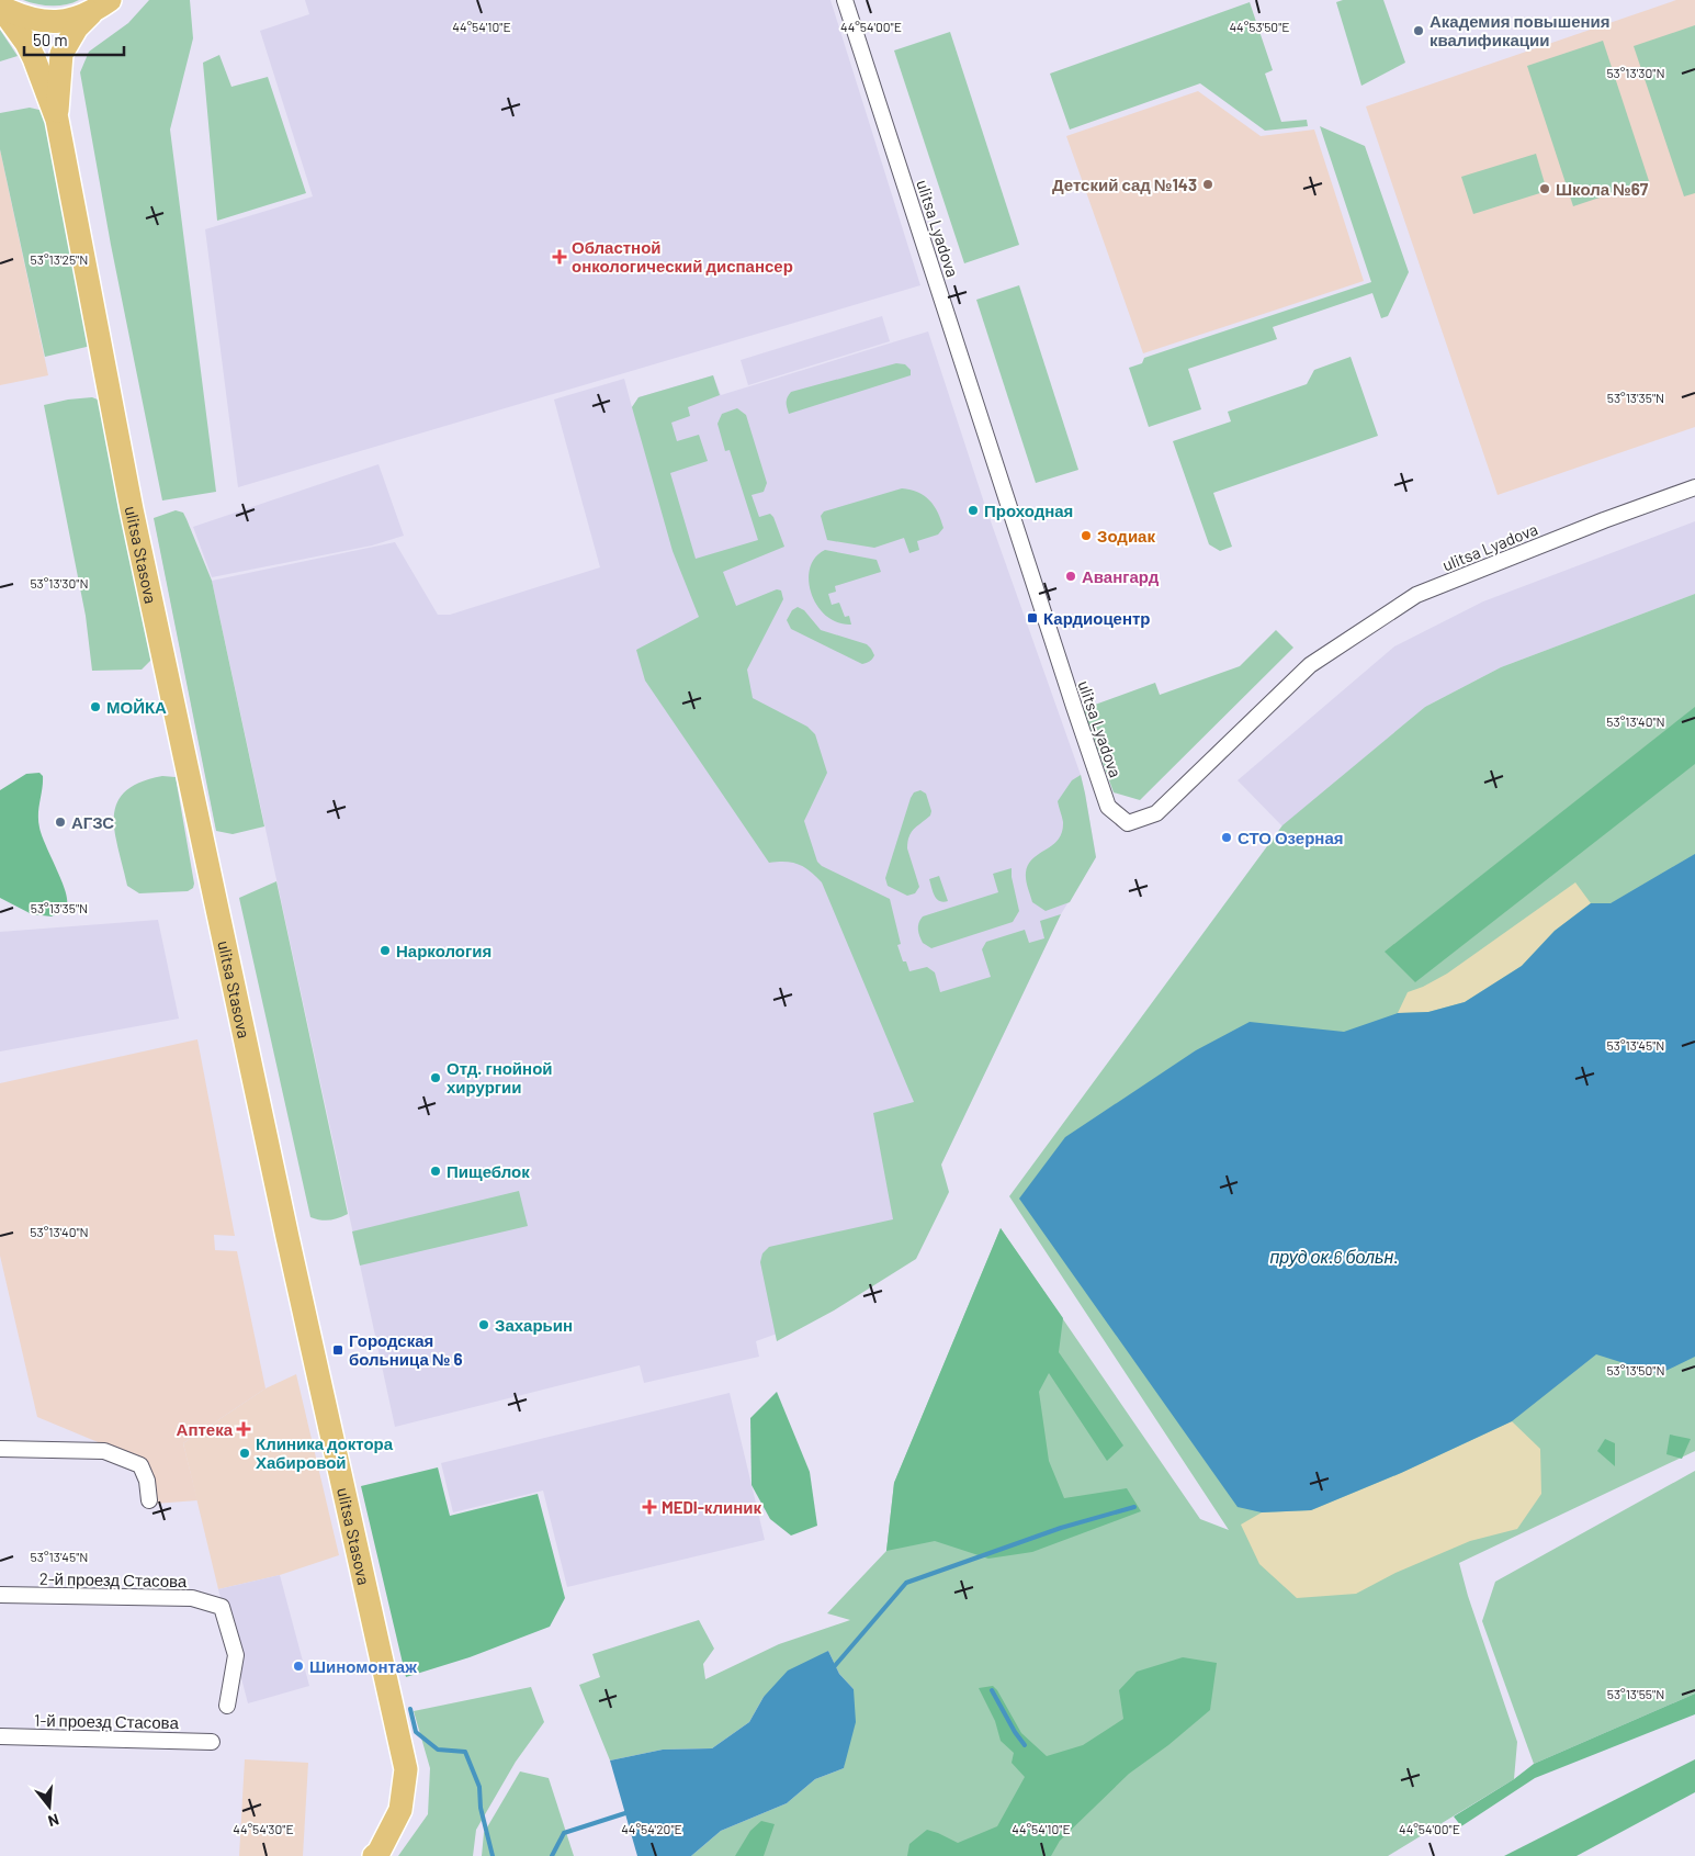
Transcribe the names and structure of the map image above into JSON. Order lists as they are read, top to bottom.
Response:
{
  "streets": {
    "main road": ["ulitsa Stasova"],
    "street": ["ulitsa Lyadova", "2-й проезд Стасова", "1-й проезд Стасова"]
  },
  "water": ["пруд ок.6 больн."],
  "places": {
    "other": [
      "Академия повышения квалификации",
      "Детский сад №143",
      "Школа №67",
      "Проходная",
      "Зодиак",
      "Авангард",
      "МОЙКА",
      "АГЗС",
      "СТО Озерная",
      "Наркология",
      "Отд. гнойной хирургии",
      "Пищеблок",
      "Захарьин",
      "Клиника доктора Хабировой",
      "Шиномонтаж"
    ],
    "health": ["Областной онкологический диспансер", "Аптека", "MEDI-клиник"],
    "transit": ["Кардиоцентр", "Городская больница № 6"]
  },
  "scale_bar": "50 m",
  "north": "bottom",
  "coordinates": [
    "44°54'10\"E",
    "44°54'00\"E",
    "44°53'50\"E",
    "53°13'30\"N",
    "53°13'25\"N",
    "53°13'35\"N",
    "53°13'40\"N",
    "53°13'45\"N",
    "53°13'50\"N",
    "53°13'55\"N",
    "44°54'30\"E",
    "44°54'20\"E"
  ]
}
